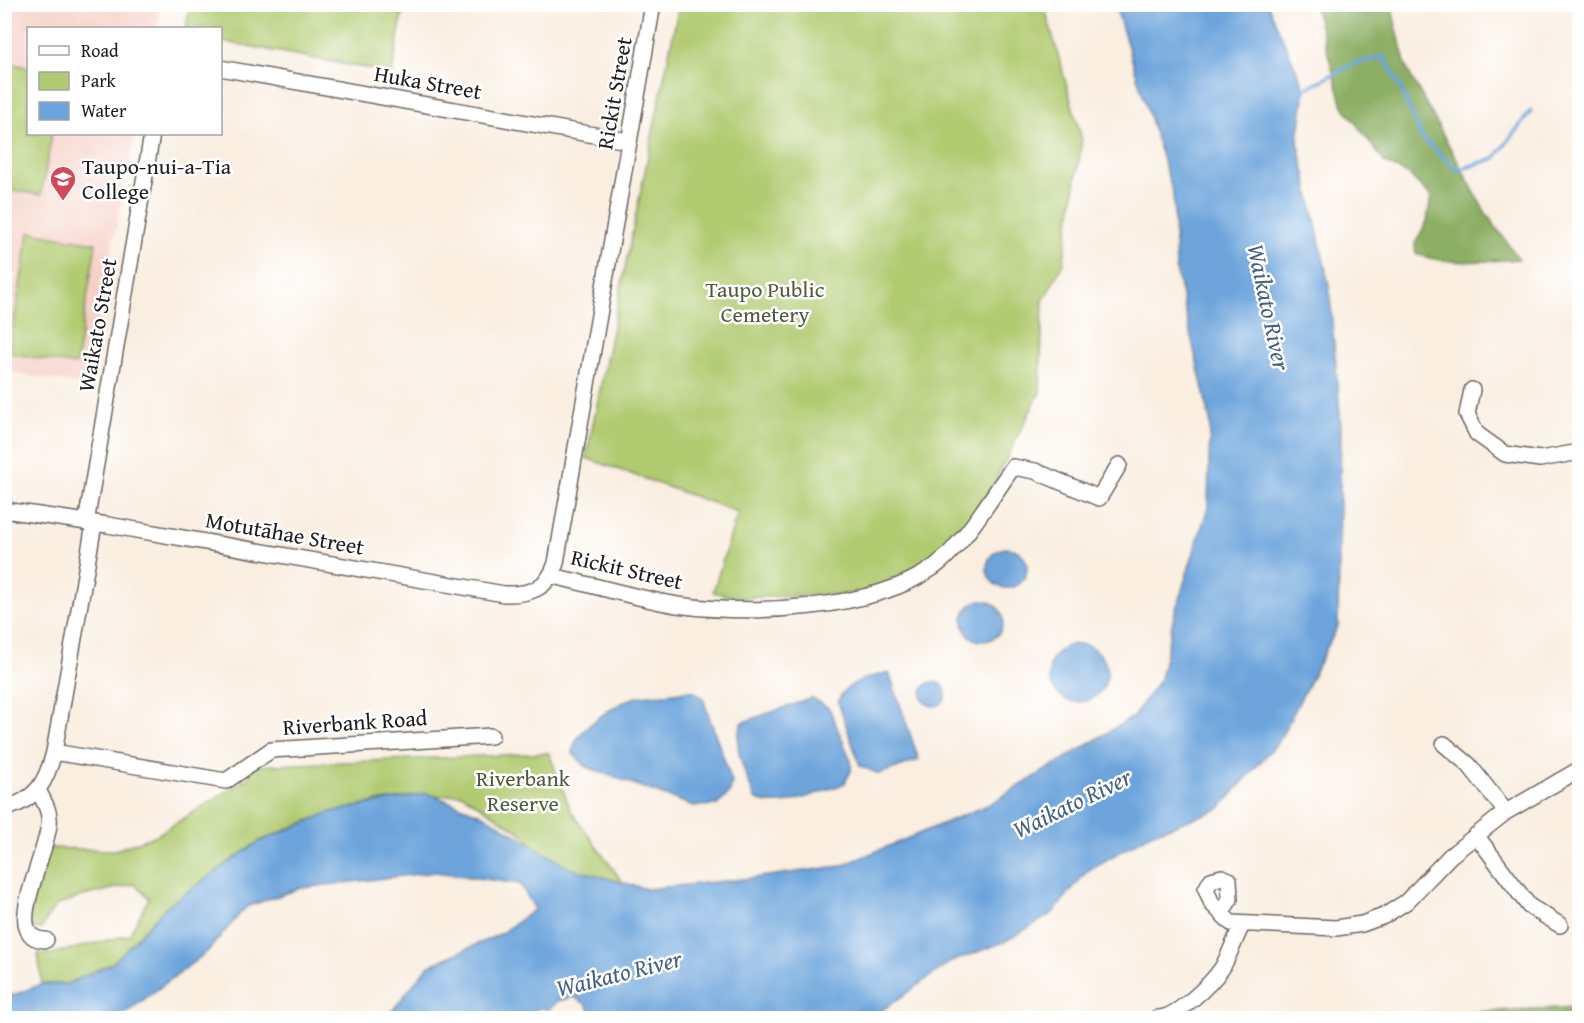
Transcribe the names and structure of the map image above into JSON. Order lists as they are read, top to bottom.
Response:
{
  "streets": {
    "street": [
      "Huka Street",
      "Rickit Street",
      "Waikato Street",
      "Motutāhae Street",
      "Riverbank Road"
    ]
  },
  "crossings": [
    ["Huka Street", "Rickit Street"],
    ["Rickit Street", "Motutāhae Street"],
    ["Waikato Street", "Motutāhae Street"],
    ["Waikato Street", "Riverbank Road"]
  ],
  "water": ["Waikato River"],
  "parks": ["Taupo Public Cemetery", "Riverbank Reserve"],
  "places": {
    "school or university": ["Taupo-nui-a-Tia College"]
  },
  "legend": ["Road", "Park", "Water"]
}
